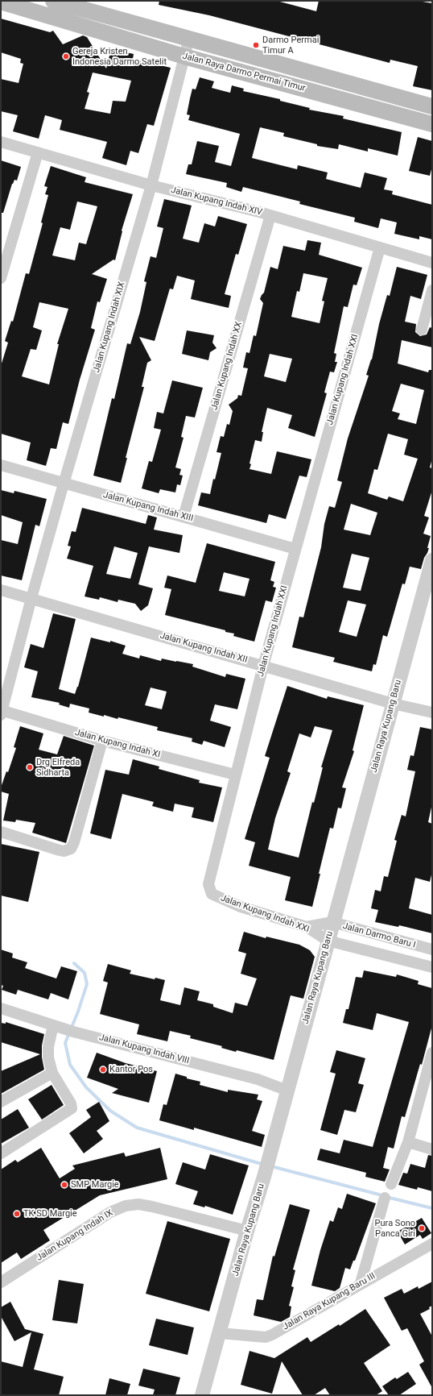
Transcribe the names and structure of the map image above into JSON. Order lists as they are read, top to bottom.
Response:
{
  "streets": {
    "main road": ["Jalan Raya Darmo Permai Timur"],
    "street": [
      "Jalan Kupang Indah XIV",
      "Jalan Kupang Indah XIX",
      "Jalan Kupang Indah XX",
      "Jalan Kupang Indah XXI",
      "Jalan Kupang Indah XIII",
      "Jalan Kupang Indah XII",
      "Jalan Raya Kupang Baru",
      "Jalan Kupang Indah XI",
      "Jalan Darmo Baru I",
      "Jalan Kupang Indah VIII",
      "Jalan Kupang Indah IX",
      "Jalan Raya Kupang Baru III"
    ]
  },
  "crossings": [
    ["Jalan Raya Darmo Permai Timur", "Jalan Kupang Indah XIX"],
    ["Jalan Kupang Indah XIV", "Jalan Kupang Indah XIX"],
    ["Jalan Kupang Indah XIV", "Jalan Kupang Indah XX"],
    ["Jalan Kupang Indah XIV", "Jalan Kupang Indah XXI"],
    ["Jalan Kupang Indah XIX", "Jalan Kupang Indah XIII"],
    ["Jalan Kupang Indah XIX", "Jalan Kupang Indah XII"],
    ["Jalan Kupang Indah XX", "Jalan Kupang Indah XIII"],
    ["Jalan Kupang Indah XXI", "Jalan Kupang Indah XIII"],
    ["Jalan Kupang Indah XXI", "Jalan Kupang Indah XII"],
    ["Jalan Kupang Indah XXI", "Jalan Raya Kupang Baru"],
    ["Jalan Kupang Indah XXI", "Jalan Kupang Indah XI"],
    ["Jalan Kupang Indah XXI", "Jalan Darmo Baru I"],
    ["Jalan Kupang Indah XII", "Jalan Raya Kupang Baru"],
    ["Jalan Raya Kupang Baru", "Jalan Darmo Baru I"],
    ["Jalan Raya Kupang Baru", "Jalan Kupang Indah VIII"],
    ["Jalan Raya Kupang Baru", "Jalan Kupang Indah IX"],
    ["Jalan Raya Kupang Baru", "Jalan Raya Kupang Baru III"]
  ],
  "places": [
    "Darmo Permai Timur A",
    "Gereja Kristen Indonesia Darmo Satelit",
    "Drg Elfreda Sidharta",
    "Kantor Pos",
    "SMP Margie",
    "TK SD Margie",
    "Pura Sono Panca Giri"
  ]
}
